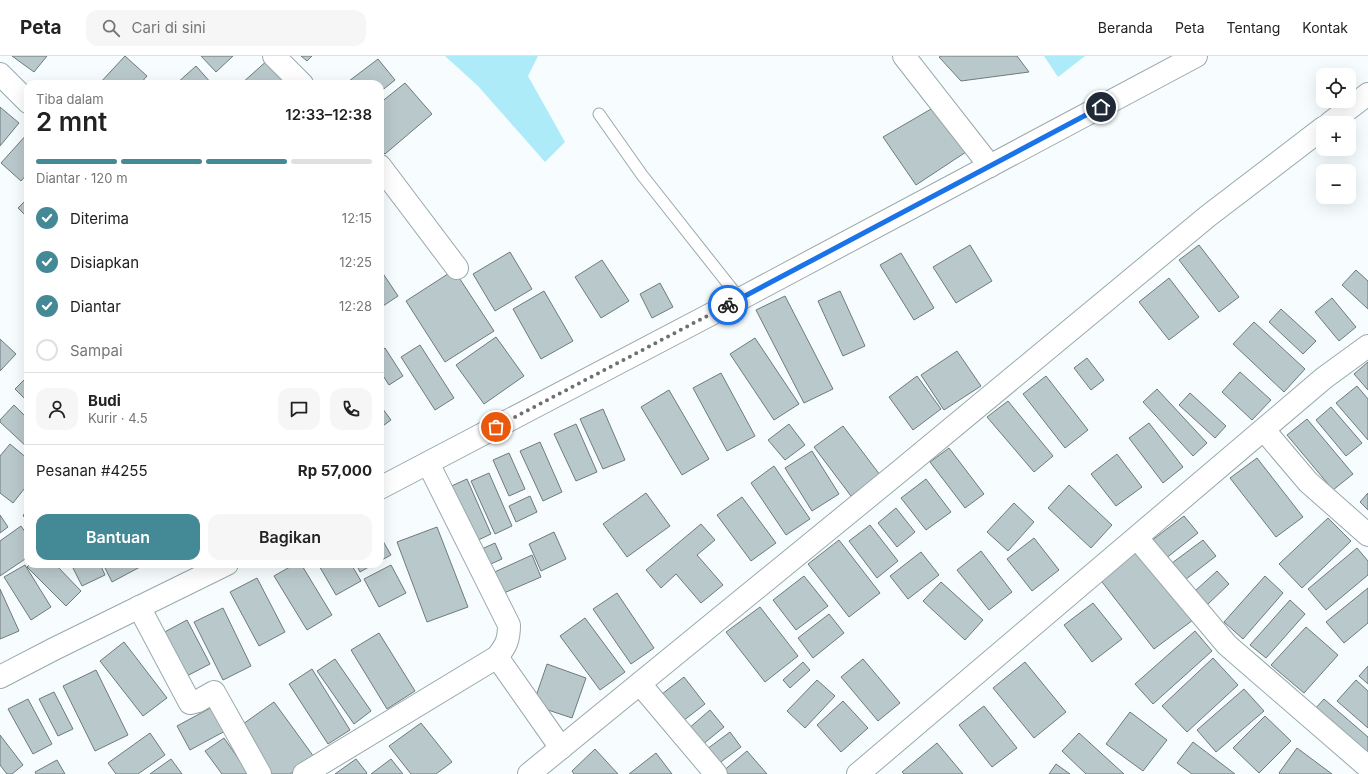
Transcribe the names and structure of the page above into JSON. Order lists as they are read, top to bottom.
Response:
{
  "page": {
    "header": "Peta",
    "search": "Cari di sini",
    "nav": [
      "Beranda",
      "Peta",
      "Tentang",
      "Kontak"
    ],
    "map_buttons": ["+", "−"],
    "heading": ["2 mnt", "Tiba dalam", "12:33–12:38"],
    "panel": [
      "Budi",
      "Kurir · 4.5",
      "Pesanan #4255",
      "Rp 57,000"
    ],
    "bar": "Diantar · 120 m",
    "list": [
      ["Diterima", "12:15"],
      ["Disiapkan", "12:25"],
      ["Diantar", "12:28"],
      "Sampai"
    ],
    "buttons": ["Bantuan", "Bagikan"]
  }
}
